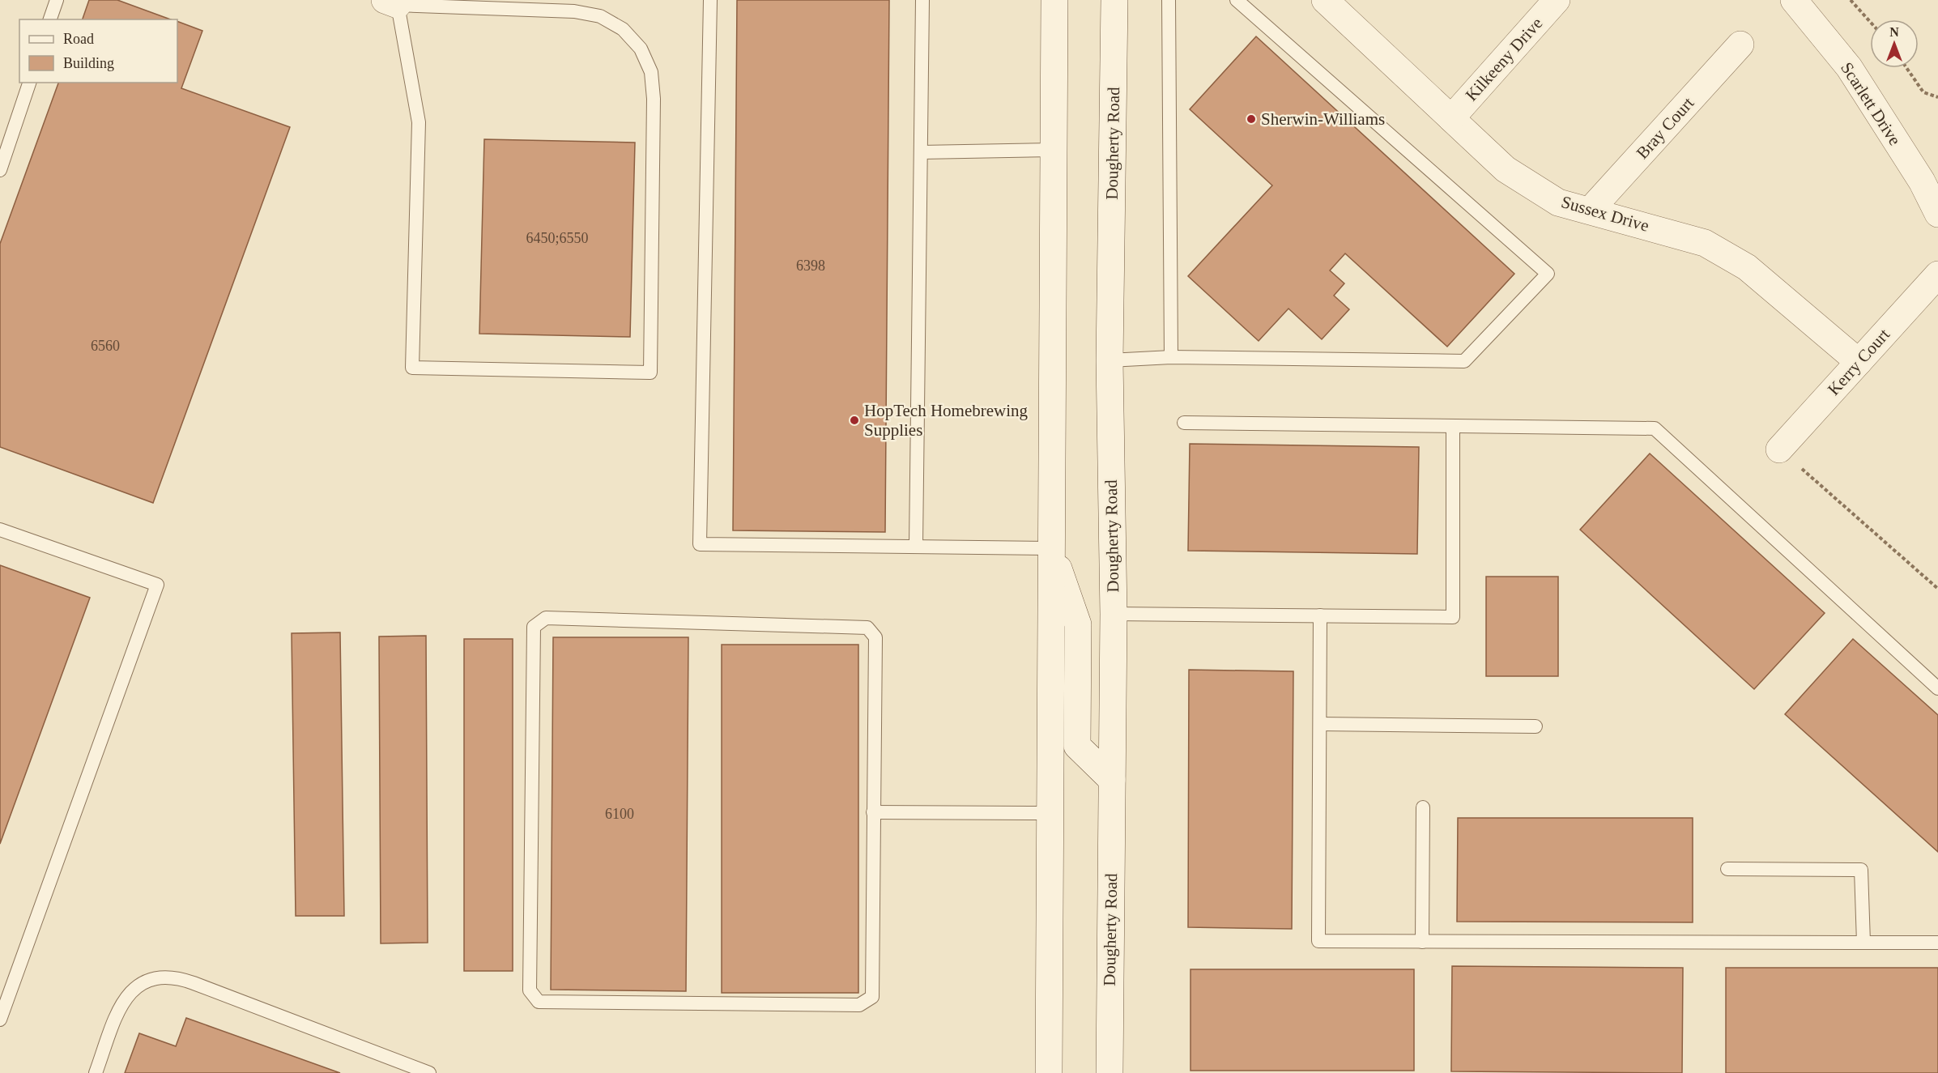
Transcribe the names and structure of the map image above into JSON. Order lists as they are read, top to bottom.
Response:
{
  "streets": {
    "main road": [
      "Kilkeeny Drive",
      "Scarlett Drive",
      "Bray Court",
      "Dougherty Road",
      "Sussex Drive",
      "Kerry Court"
    ]
  },
  "crossings": [
    ["Kilkeeny Drive", "Sussex Drive"],
    ["Bray Court", "Sussex Drive"],
    ["Sussex Drive", "Kerry Court"]
  ],
  "places": ["Sherwin-Williams", "HopTech Homebrewing Supplies"],
  "house_numbers": [
    "6450;6550",
    "6398",
    "6560",
    "6100"
  ],
  "legend": ["Road", "Building"],
  "north": "top"
}
